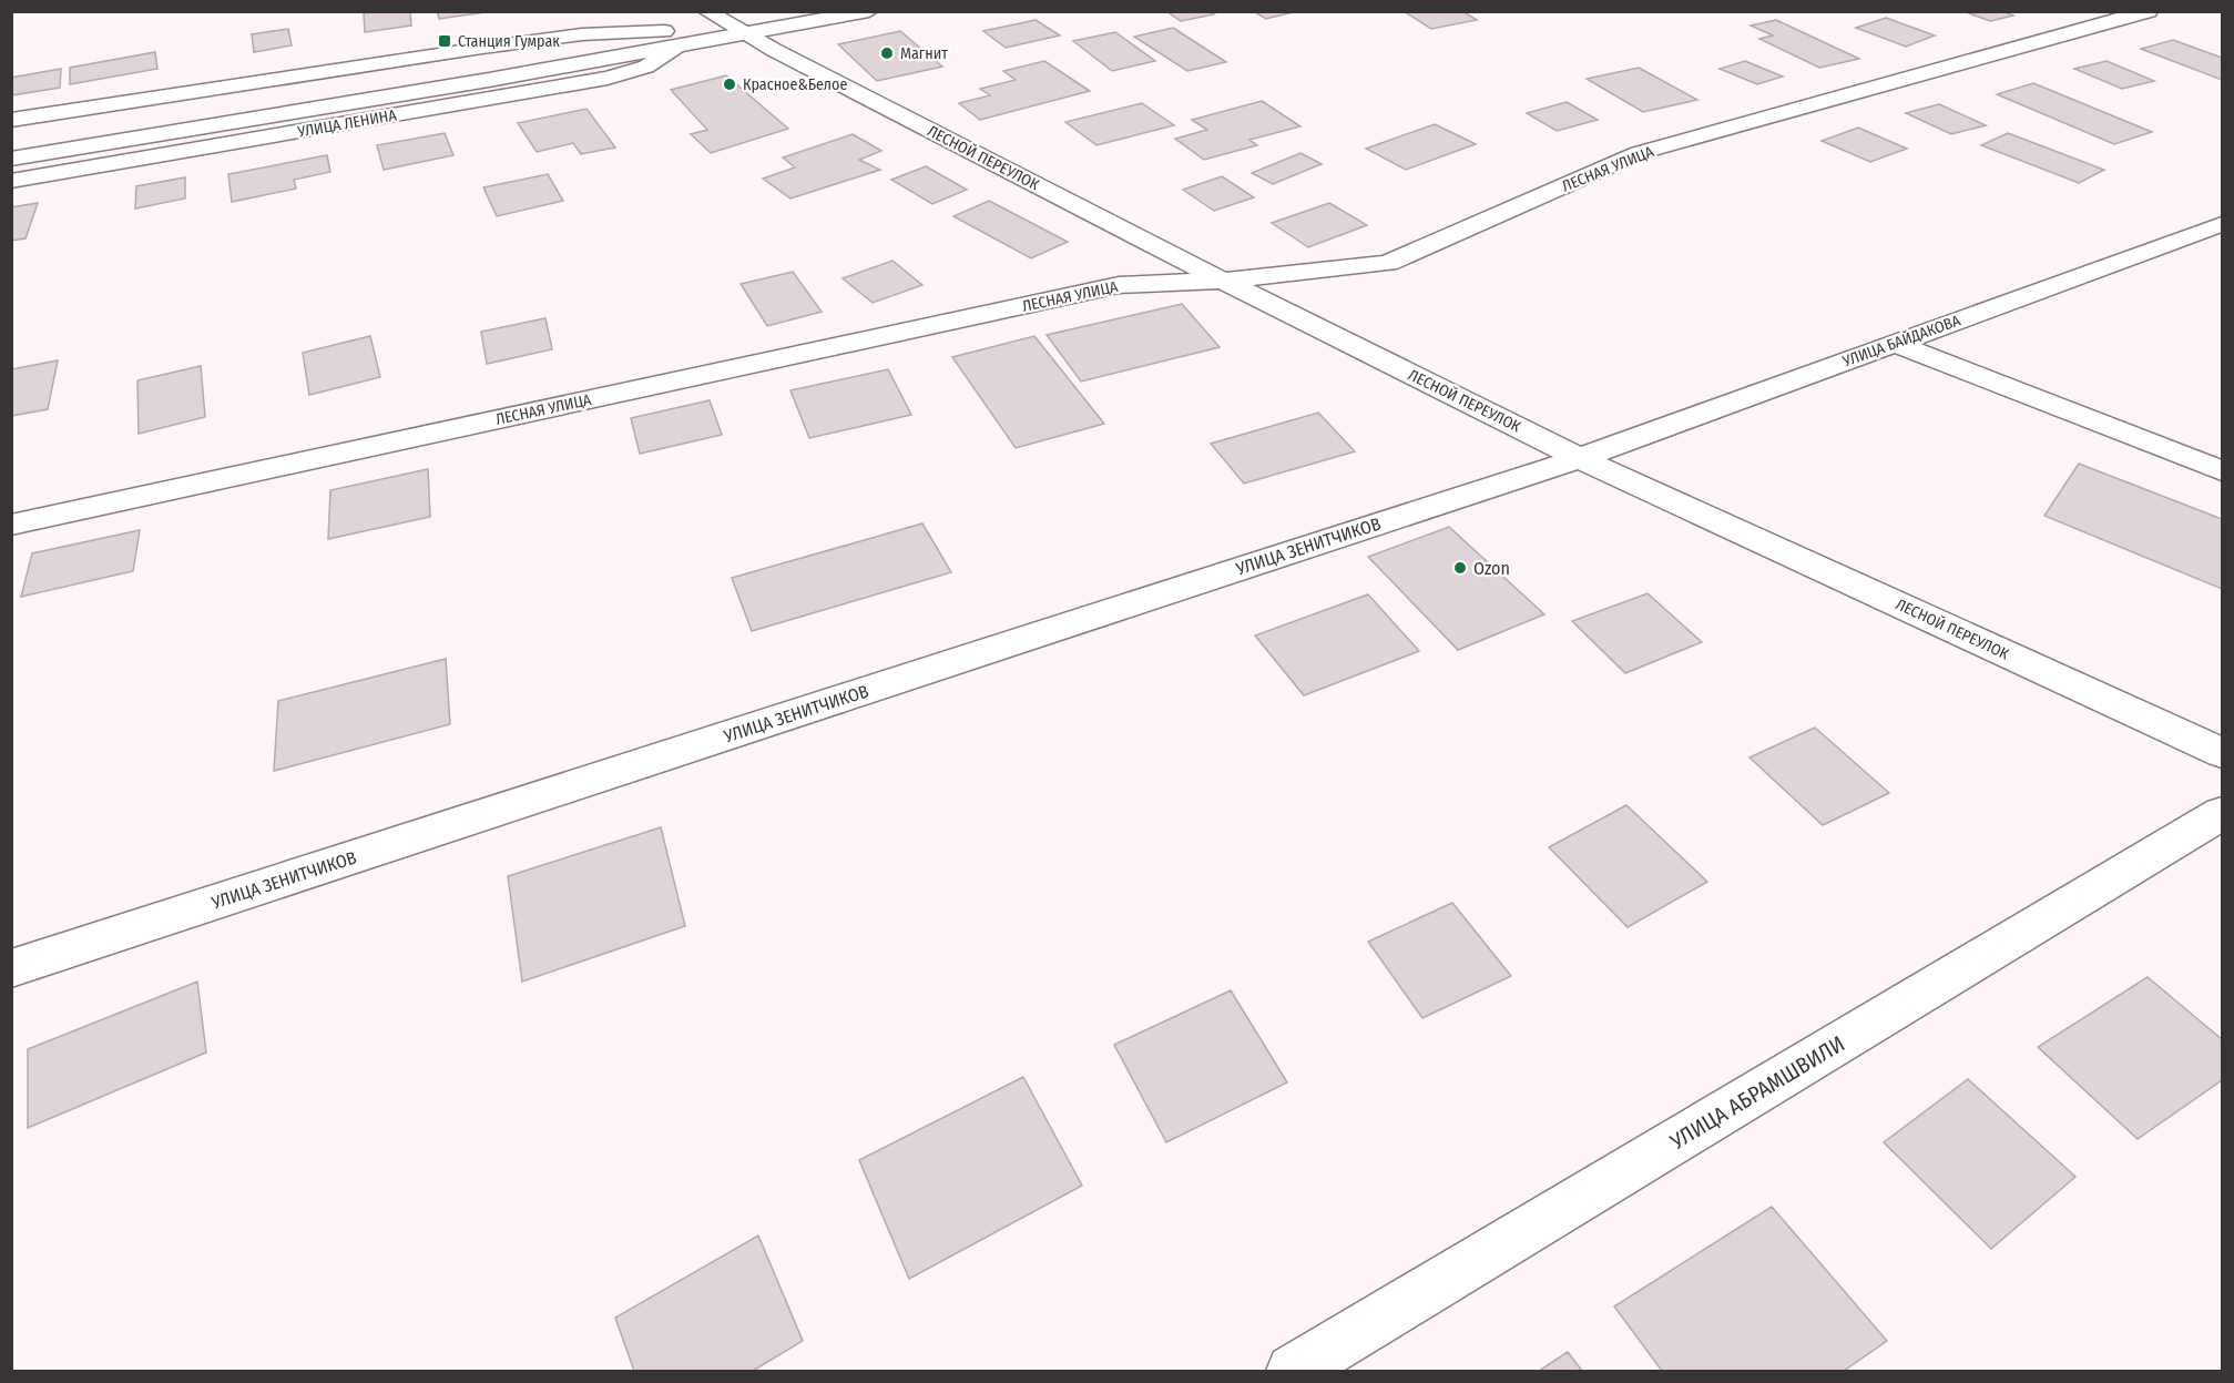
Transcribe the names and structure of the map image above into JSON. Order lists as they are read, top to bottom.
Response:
{
  "streets": {
    "street": [
      "УЛИЦА ЛЕНИНА",
      "ЛЕСНОЙ ПЕРЕУЛОК",
      "ЛЕСНАЯ УЛИЦА",
      "УЛИЦА БАЙДАКОВА",
      "УЛИЦА ЗЕНИТЧИКОВ",
      "УЛИЦА АБРАМШВИЛИ"
    ]
  },
  "crossings": [
    ["УЛИЦА ЛЕНИНА", "ЛЕСНОЙ ПЕРЕУЛОК"],
    ["ЛЕСНОЙ ПЕРЕУЛОК", "ЛЕСНАЯ УЛИЦА"],
    ["ЛЕСНОЙ ПЕРЕУЛОК", "УЛИЦА БАЙДАКОВА"],
    ["ЛЕСНОЙ ПЕРЕУЛОК", "УЛИЦА ЗЕНИТЧИКОВ"],
    ["УЛИЦА БАЙДАКОВА", "УЛИЦА ЗЕНИТЧИКОВ"]
  ],
  "places": {
    "transit": ["Станция Гумрак"],
    "other": ["Магнит", "Красное&Белое", "Ozon"]
  }
}
